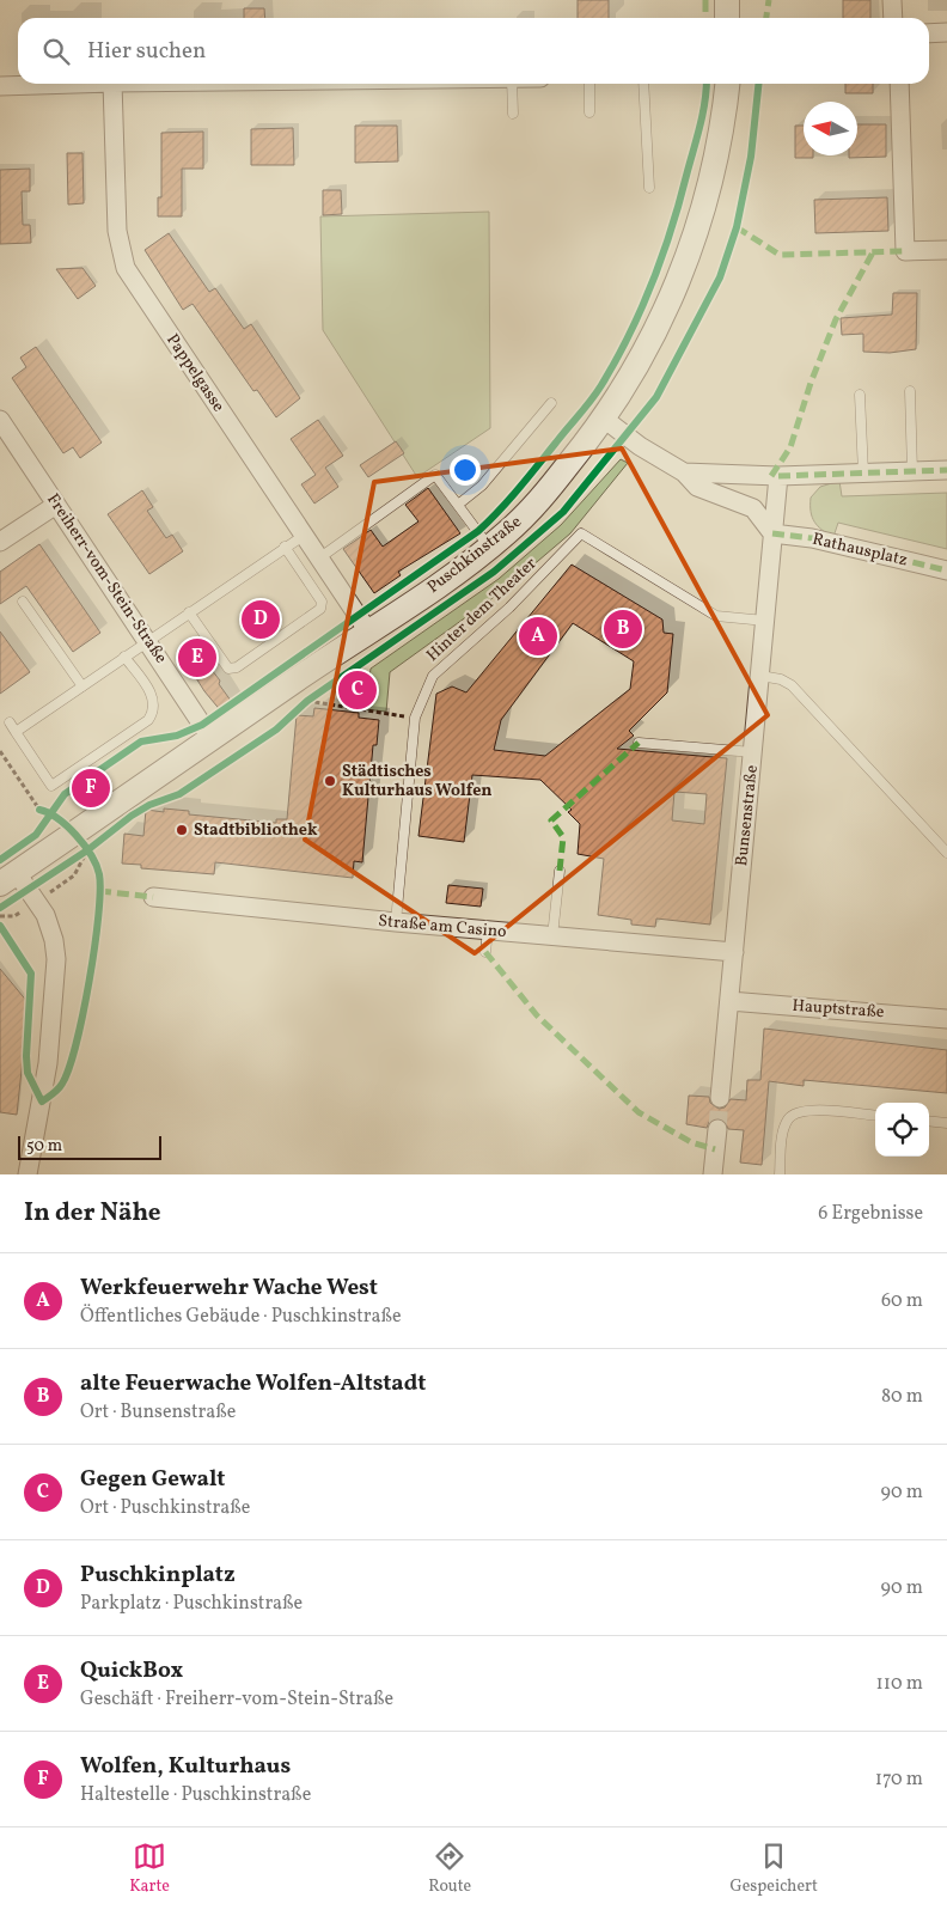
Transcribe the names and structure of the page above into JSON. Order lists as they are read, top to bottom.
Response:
{
  "streets": {
    "street": [
      "Pappelgasse",
      "Rathausplatz",
      "Puschkinstraße",
      "Freiherr-vom-Stein-Straße",
      "Bunsenstraße",
      "Straße am Casino",
      "Hauptstraße"
    ],
    "lane": ["Hinter dem Theater"]
  },
  "crossings": [
    ["Pappelgasse", "Puschkinstraße"],
    ["Rathausplatz", "Bunsenstraße"],
    ["Puschkinstraße", "Freiherr-vom-Stein-Straße"],
    ["Hinter dem Theater", "Bunsenstraße"],
    ["Hinter dem Theater", "Straße am Casino"],
    ["Bunsenstraße", "Straße am Casino"],
    ["Bunsenstraße", "Hauptstraße"]
  ],
  "places": ["Städtisches Kulturhaus Wolfen", "Stadtbibliothek"],
  "scale_bar": "50 m",
  "north": "left",
  "page": {
    "search": "Hier suchen",
    "pins": [
      "D",
      "B",
      "A",
      "E",
      "C",
      "F"
    ],
    "scale": "50 m",
    "heading": ["In der Nähe", "6 Ergebnisse"],
    "list": [
      {
        "mark": "A",
        "name": "Werkfeuerwehr Wache West",
        "note": "Öffentliches Gebäude · Puschkinstraße",
        "value": "60 m"
      },
      {
        "mark": "B",
        "name": "alte Feuerwache Wolfen-Altstadt",
        "note": "Ort · Bunsenstraße",
        "value": "80 m"
      },
      {
        "mark": "C",
        "name": "Gegen Gewalt",
        "note": "Ort · Puschkinstraße",
        "value": "90 m"
      },
      {
        "mark": "D",
        "name": "Puschkinplatz",
        "note": "Parkplatz · Puschkinstraße",
        "value": "90 m"
      },
      {
        "mark": "E",
        "name": "QuickBox",
        "note": "Geschäft · Freiherr-vom-Stein-Straße",
        "value": "110 m"
      },
      {
        "mark": "F",
        "name": "Wolfen, Kulturhaus",
        "note": "Haltestelle · Puschkinstraße",
        "value": "170 m"
      }
    ],
    "nav": ["Karte", "Route", "Gespeichert"]
  }
}
